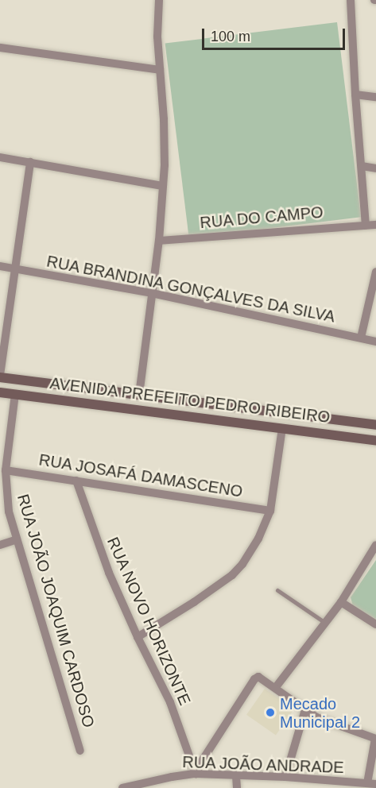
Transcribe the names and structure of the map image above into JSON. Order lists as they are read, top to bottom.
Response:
{
  "streets": {
    "main road": ["AVENIDA PREFEITO PEDRO RIBEIRO"],
    "street": [
      "RUA DO CAMPO",
      "RUA BRANDINA GONÇALVES DA SILVA",
      "RUA JOSAFÁ DAMASCENO",
      "RUA JOÃO JOAQUIM CARDOSO",
      "RUA NOVO HORIZONTE",
      "RUA JOÃO ANDRADE"
    ]
  },
  "crossings": [
    ["AVENIDA PREFEITO PEDRO RIBEIRO", "RUA JOÃO JOAQUIM CARDOSO"],
    ["RUA JOSAFÁ DAMASCENO", "RUA JOÃO JOAQUIM CARDOSO"],
    ["RUA JOSAFÁ DAMASCENO", "RUA NOVO HORIZONTE"],
    ["RUA NOVO HORIZONTE", "RUA JOÃO ANDRADE"]
  ],
  "places": ["Mecado Municipal 2"],
  "scale_bar": "100 m"
}
